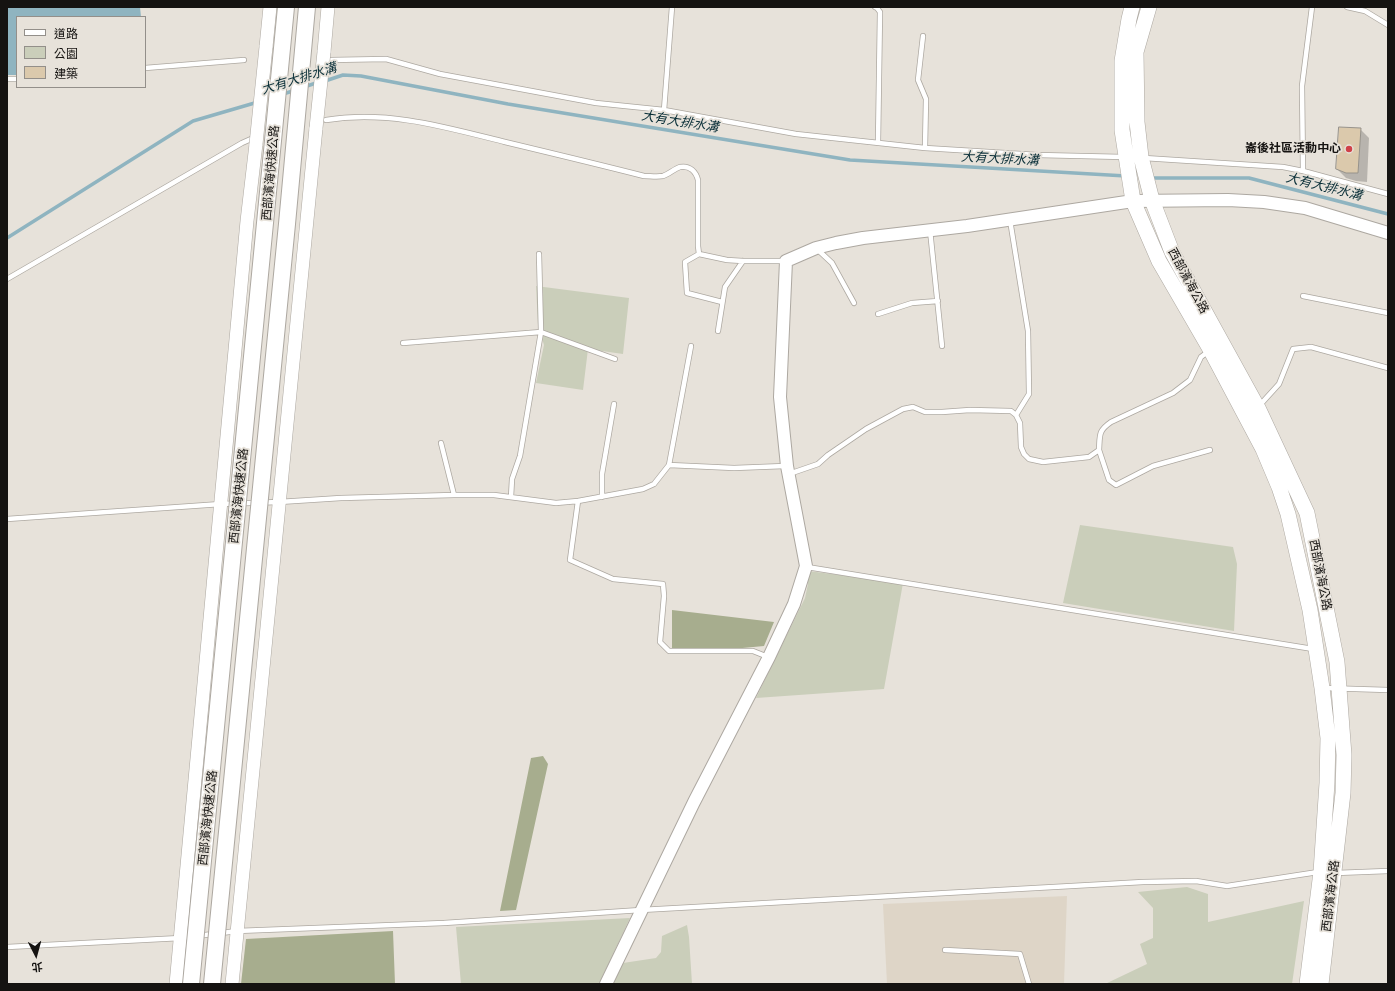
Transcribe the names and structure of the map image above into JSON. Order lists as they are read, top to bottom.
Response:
{
  "streets": {
    "highway": ["西部濱海快速公路"],
    "main road": ["西部濱海公路"]
  },
  "water": ["大有大排水溝"],
  "places": ["崙後社區活動中心"],
  "legend": ["道路", "公園", "建築"],
  "north": "bottom"
}
